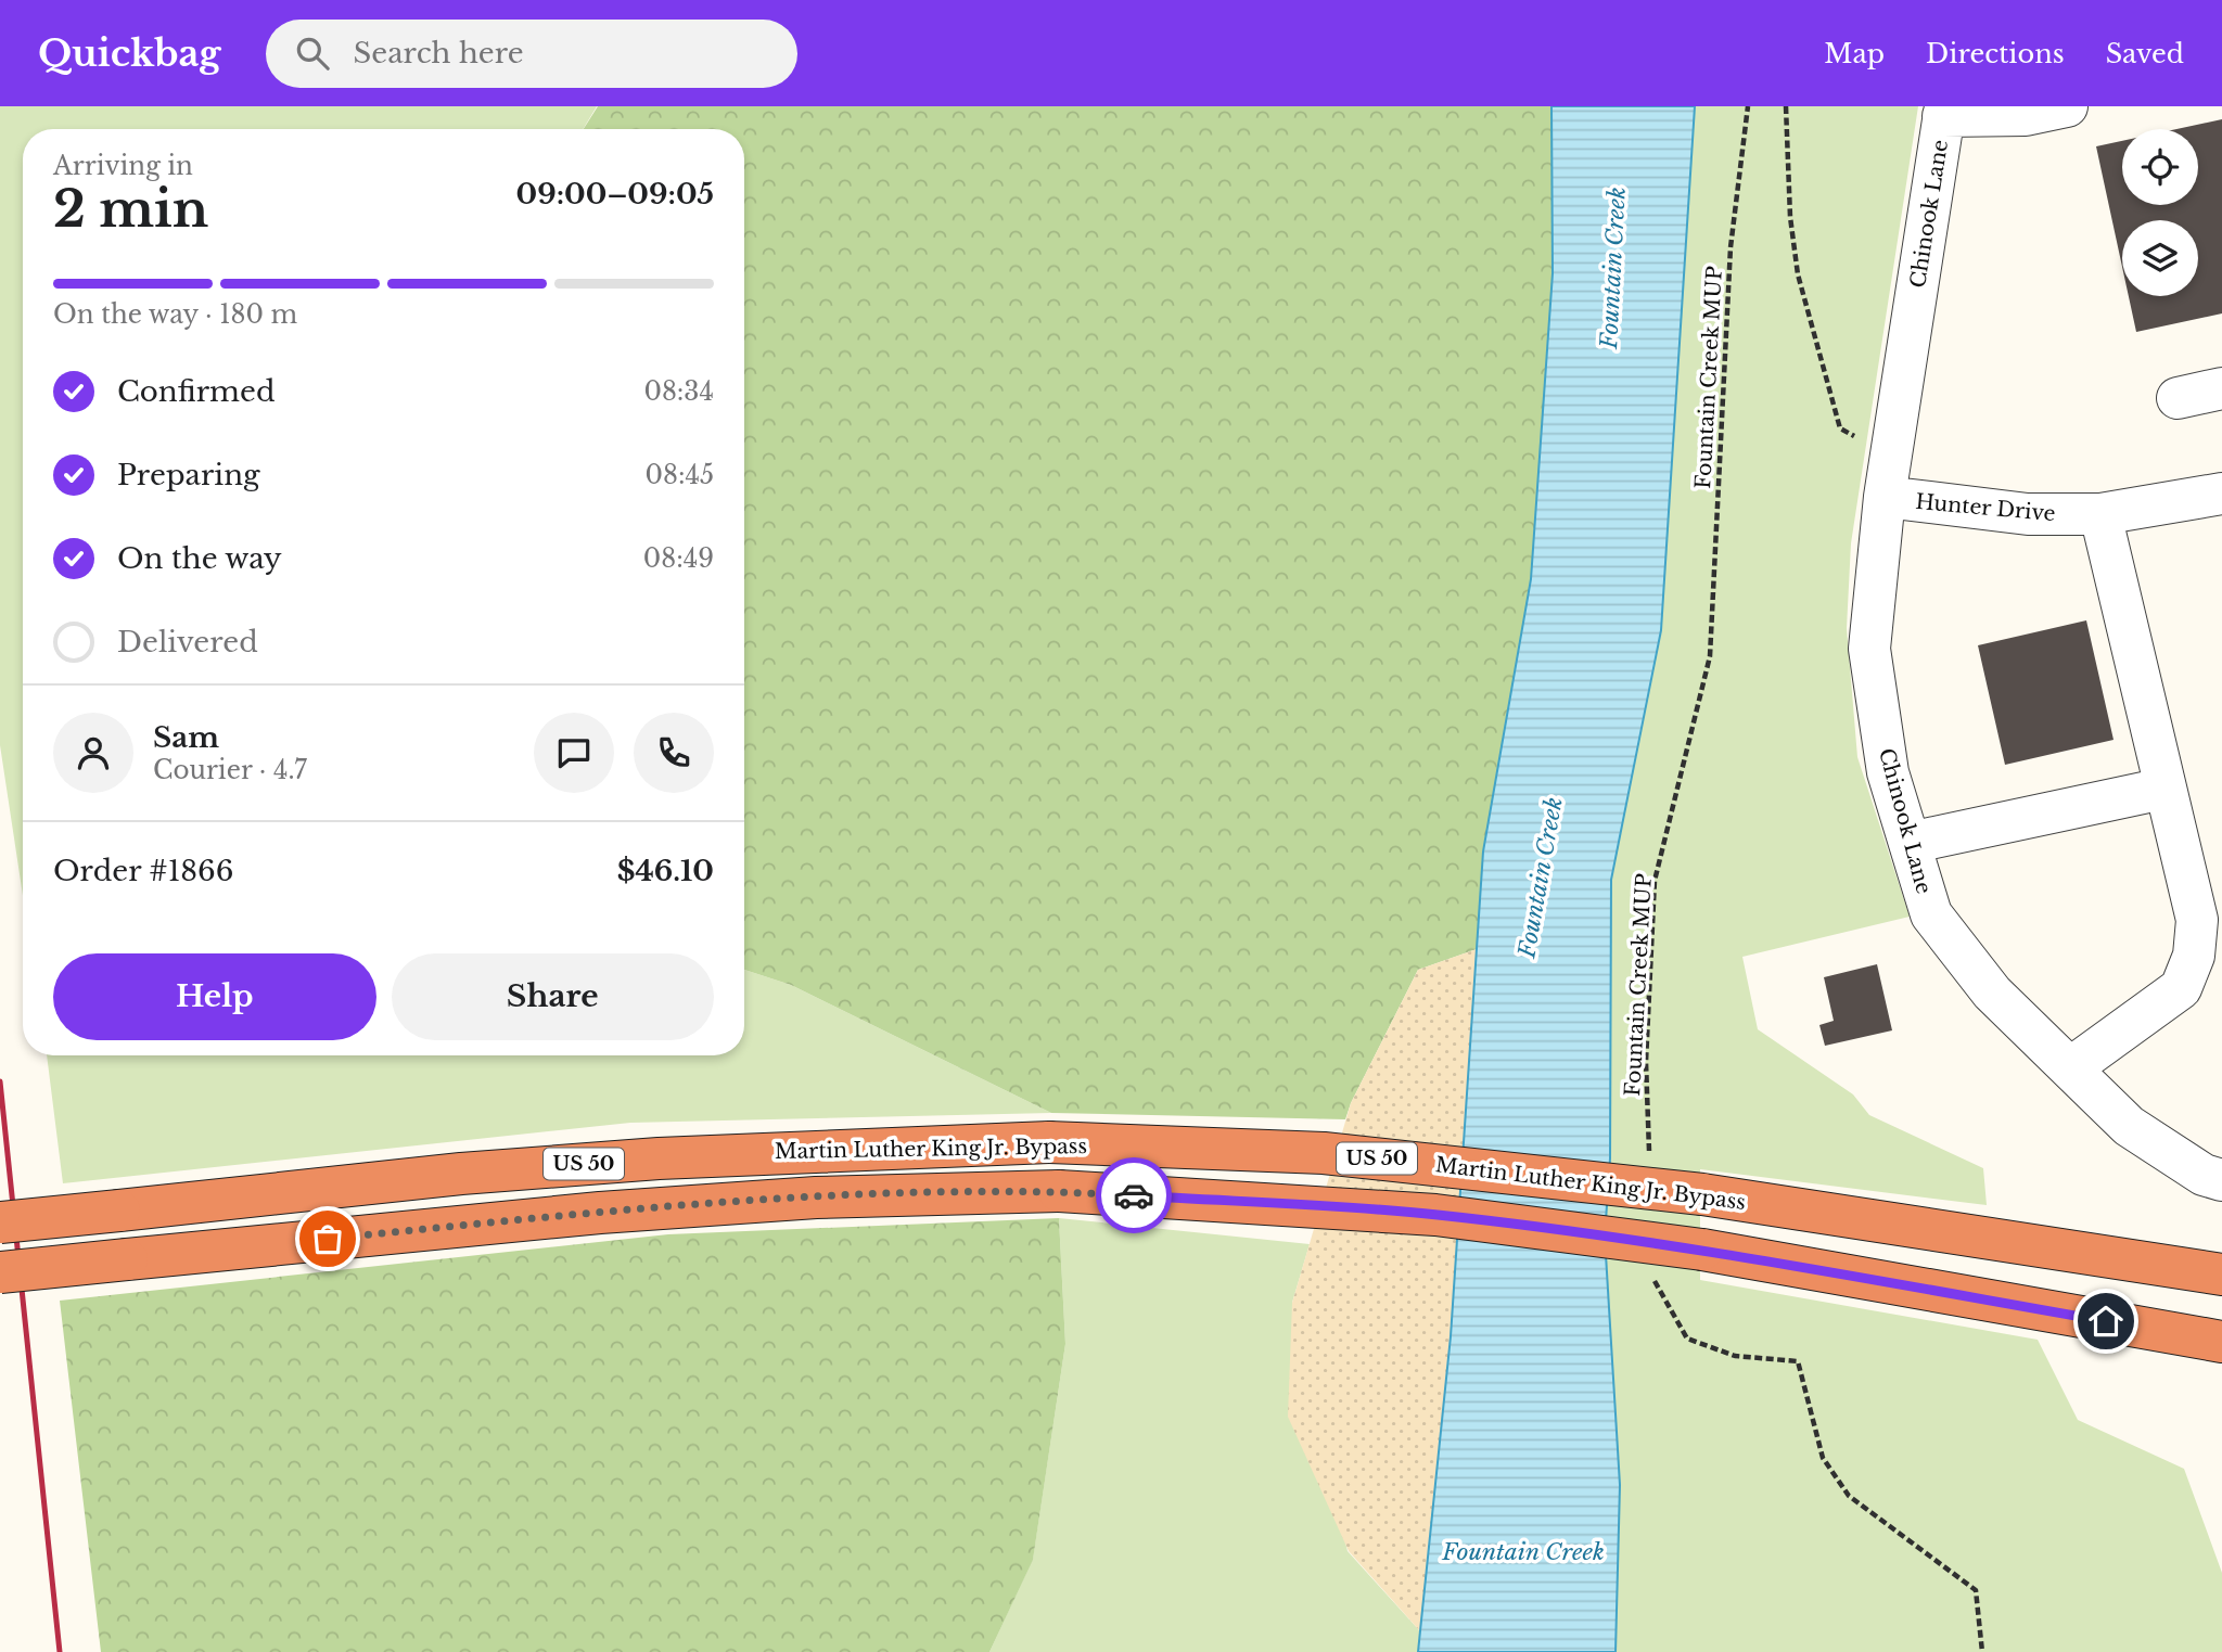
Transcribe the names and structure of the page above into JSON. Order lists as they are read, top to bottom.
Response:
{
  "streets": {
    "highway": ["Martin Luther King Jr. Bypass", "US 50"],
    "street": ["Chinook Lane", "Hunter Drive"],
    "path": ["Fountain Creek MUP"]
  },
  "crossings": [
    ["Chinook Lane", "Hunter Drive"]
  ],
  "water": ["Fountain Creek"],
  "page": {
    "header": "Quickbag",
    "search": "Search here",
    "nav": ["Map", "Directions", "Saved"],
    "heading": ["2 min", "Arriving in", "09:00–09:05"],
    "panel": [
      "Sam",
      "Courier · 4.7",
      "Order #1866",
      "$46.10"
    ],
    "bar": "On the way · 180 m",
    "list": [
      ["Confirmed", "08:34"],
      ["Preparing", "08:45"],
      ["On the way", "08:49"],
      "Delivered"
    ],
    "buttons": ["Help", "Share"]
  }
}
